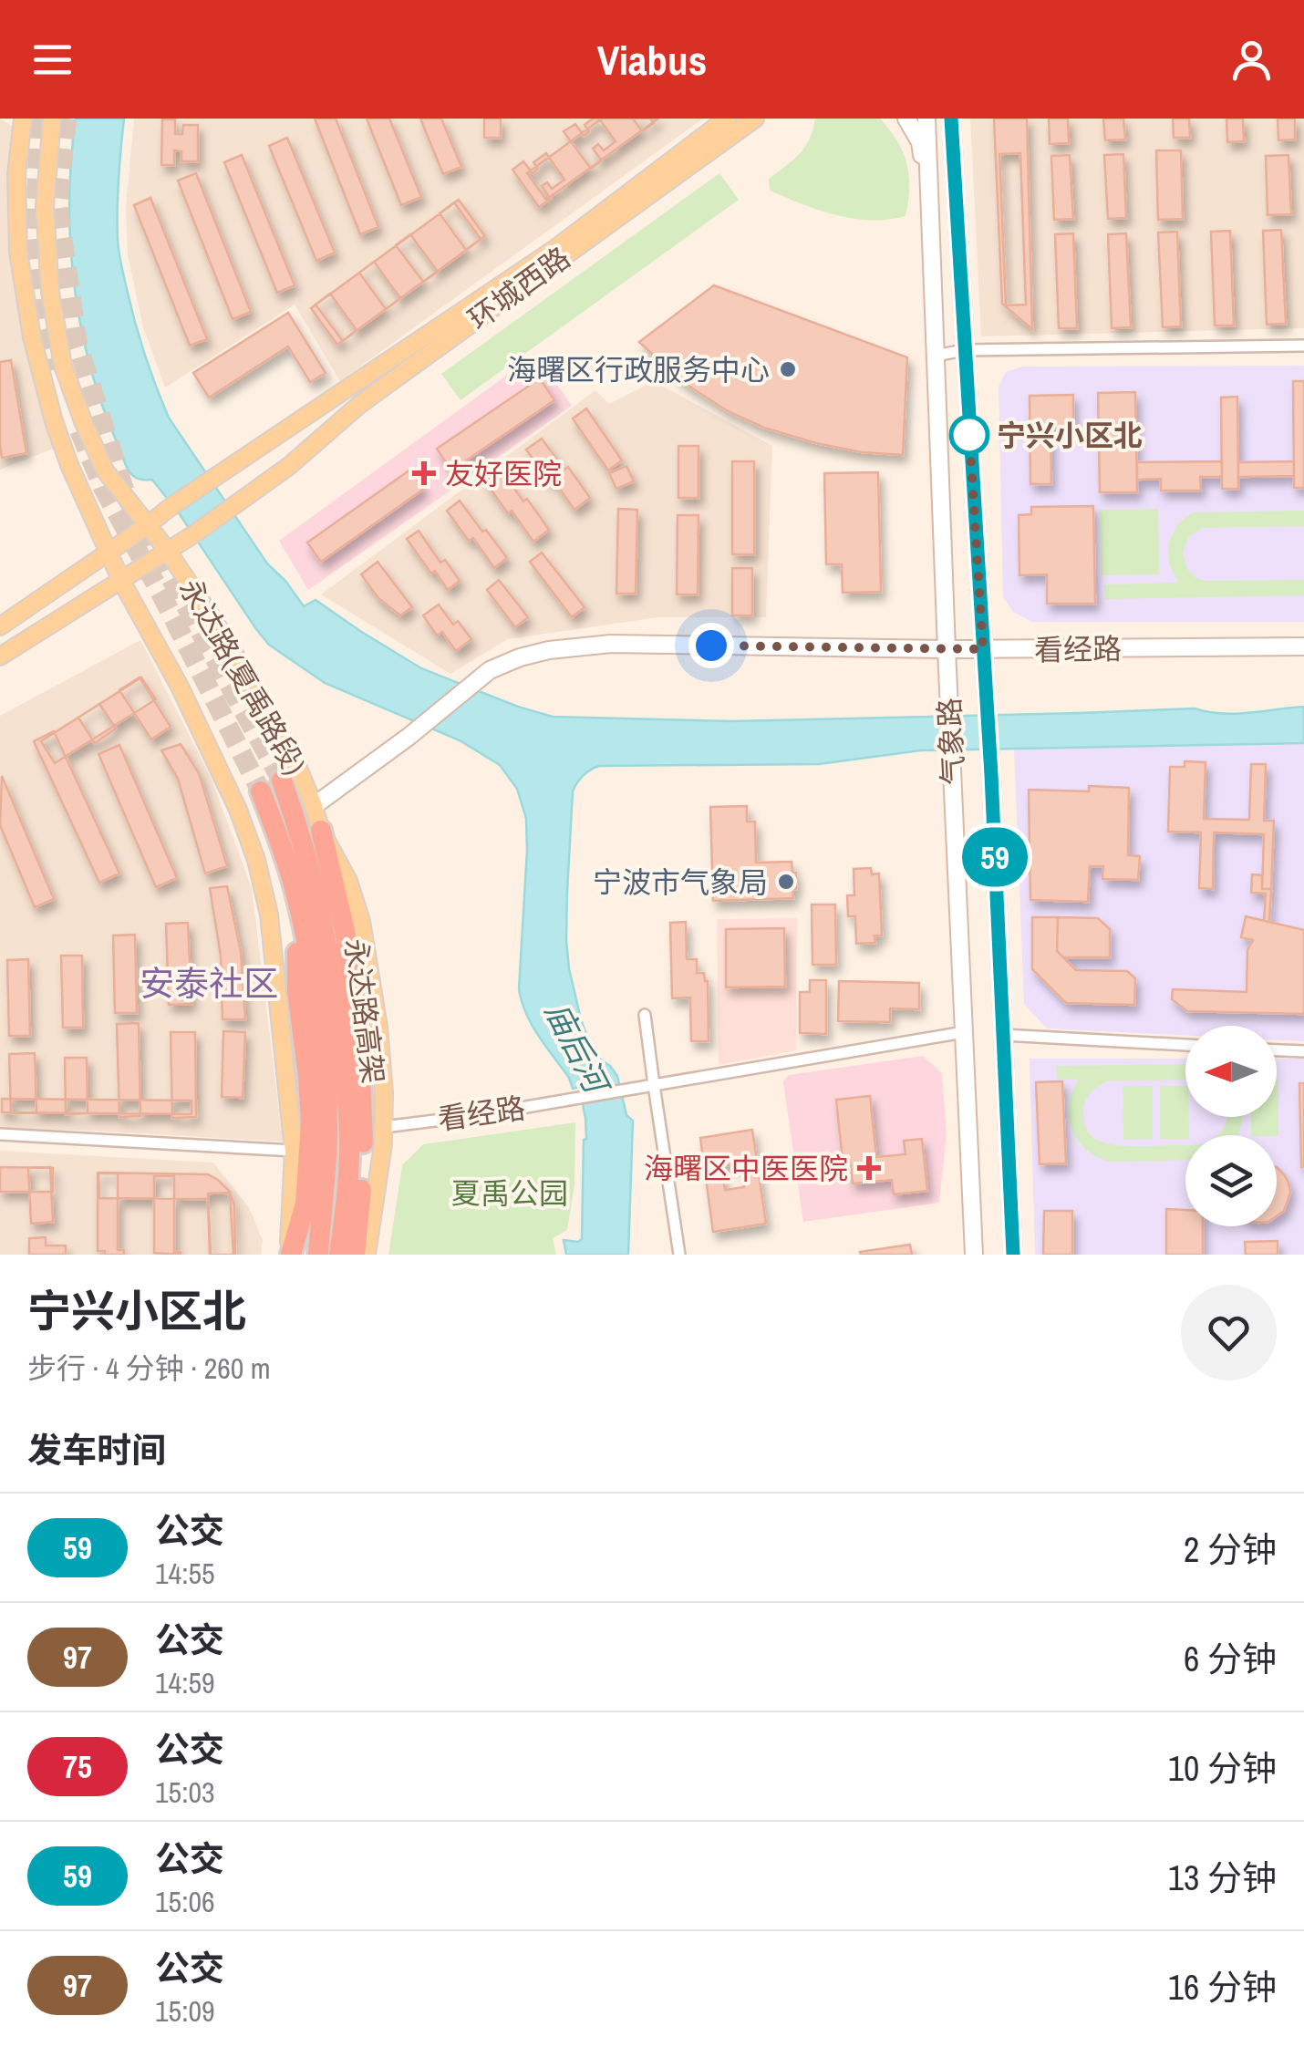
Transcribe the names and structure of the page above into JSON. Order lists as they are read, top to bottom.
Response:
{
  "streets": {
    "highway": ["永达路高架"],
    "main road": ["环城西路", "永达路(夏禹路段)"],
    "street": ["看经路", "气象路"]
  },
  "crossings": [
    ["环城西路", "永达路(夏禹路段)"],
    ["看经路", "永达路(夏禹路段)"],
    ["看经路", "气象路"]
  ],
  "districts": ["安泰社区"],
  "water": ["庙后河"],
  "parks": ["夏禹公园"],
  "places": {
    "other": ["海曙区行政服务中心", "宁兴小区北", "宁波市气象局"],
    "health": ["友好医院", "海曙区中医医院"]
  },
  "lines": ["bus line 59"],
  "north": "left",
  "page": {
    "header": "Viabus",
    "on_map": "59",
    "heading": [
      ["宁兴小区北", "步行 · 4 分钟 · 260 m"],
      "发车时间"
    ],
    "list": [
      {
        "mark": "59",
        "name": "公交",
        "note": "14:55",
        "value": "2 分钟"
      },
      {
        "mark": "97",
        "name": "公交",
        "note": "14:59",
        "value": "6 分钟"
      },
      {
        "mark": "75",
        "name": "公交",
        "note": "15:03",
        "value": "10 分钟"
      },
      {
        "mark": "59",
        "name": "公交",
        "note": "15:06",
        "value": "13 分钟"
      },
      {
        "mark": "97",
        "name": "公交",
        "note": "15:09",
        "value": "16 分钟"
      }
    ]
  }
}
